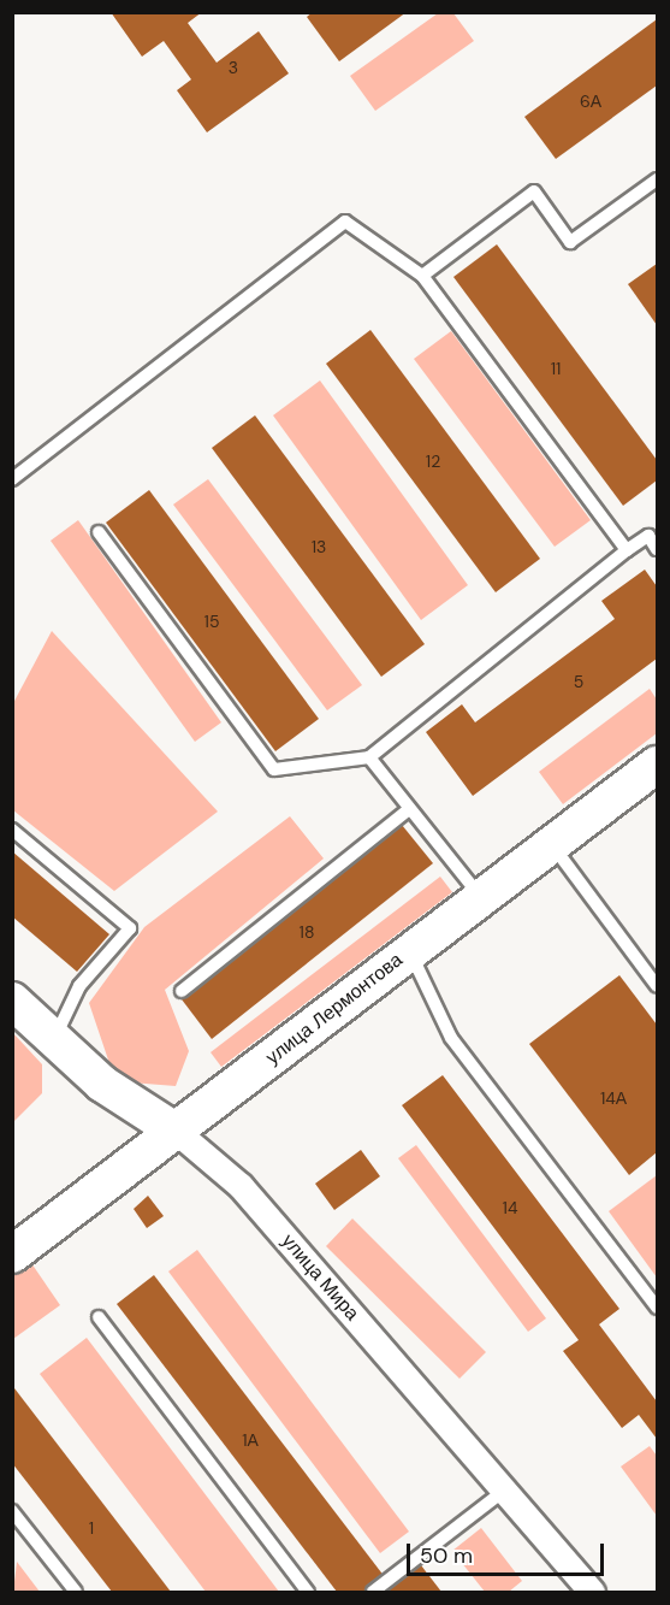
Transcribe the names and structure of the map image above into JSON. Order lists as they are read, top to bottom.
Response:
{
  "streets": {
    "street": ["улица Лермонтова", "улица Мира"]
  },
  "crossings": [
    ["улица Лермонтова", "улица Мира"]
  ],
  "house_numbers": [
    "3",
    "6А",
    "11",
    "12",
    "13",
    "15",
    "5",
    "18",
    "14А",
    "14",
    "1А",
    "1"
  ],
  "scale_bar": "50 m"
}
